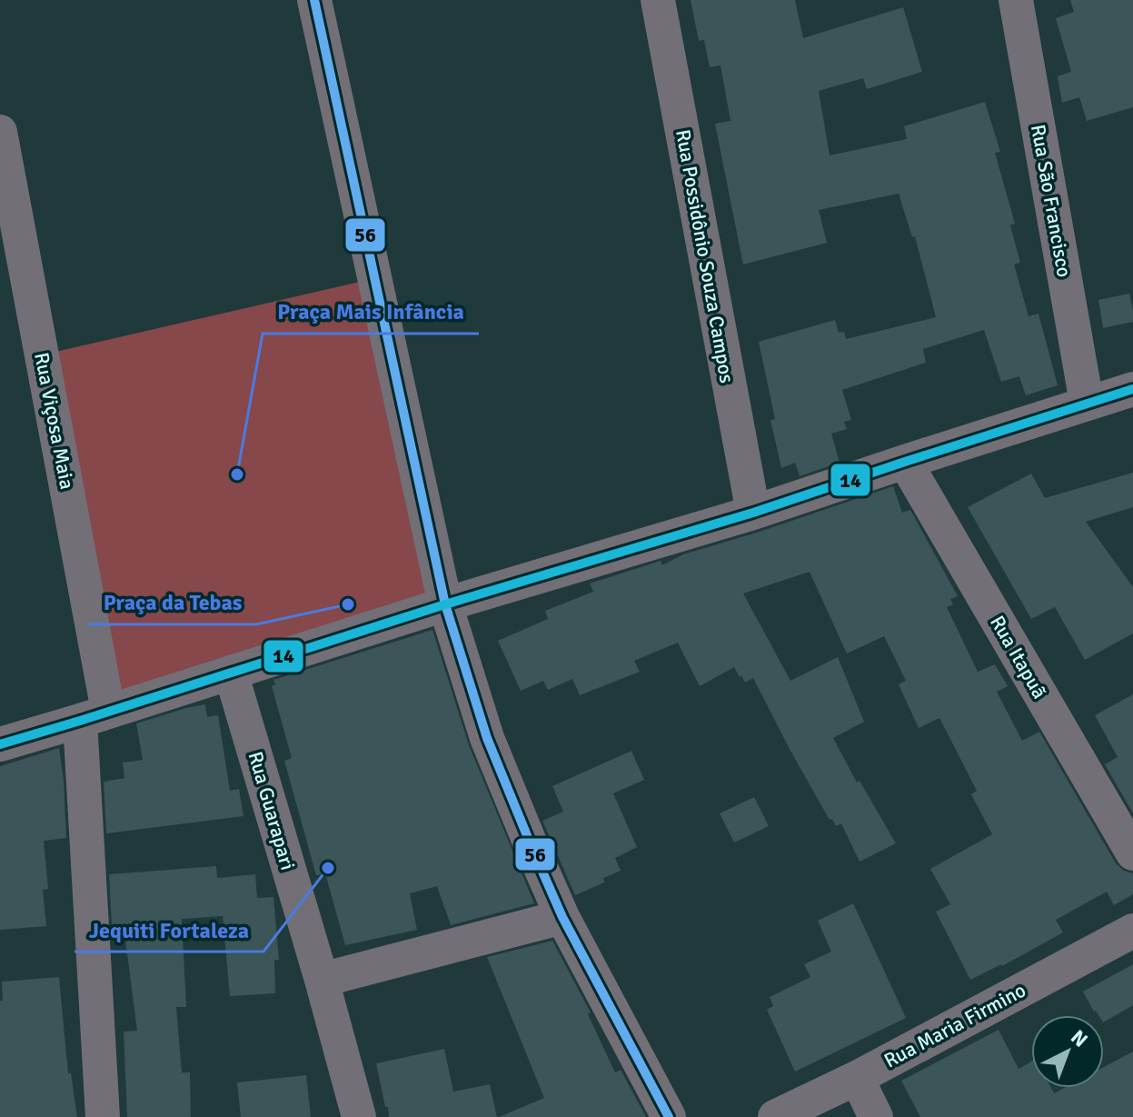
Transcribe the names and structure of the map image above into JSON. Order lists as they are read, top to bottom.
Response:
{
  "streets": {
    "street": [
      "Rua São Francisco",
      "Rua Possidônio Souza Campos",
      "Rua Viçosa Maia",
      "Rua Itapuã",
      "Rua Guarapari",
      "Rua Maria Firmino"
    ]
  },
  "places": ["Praça Mais Infância", "Praça da Tebas", "Jequiti Fortaleza"],
  "lines": ["transit line 56", "transit line 14"],
  "north": "top right"
}
